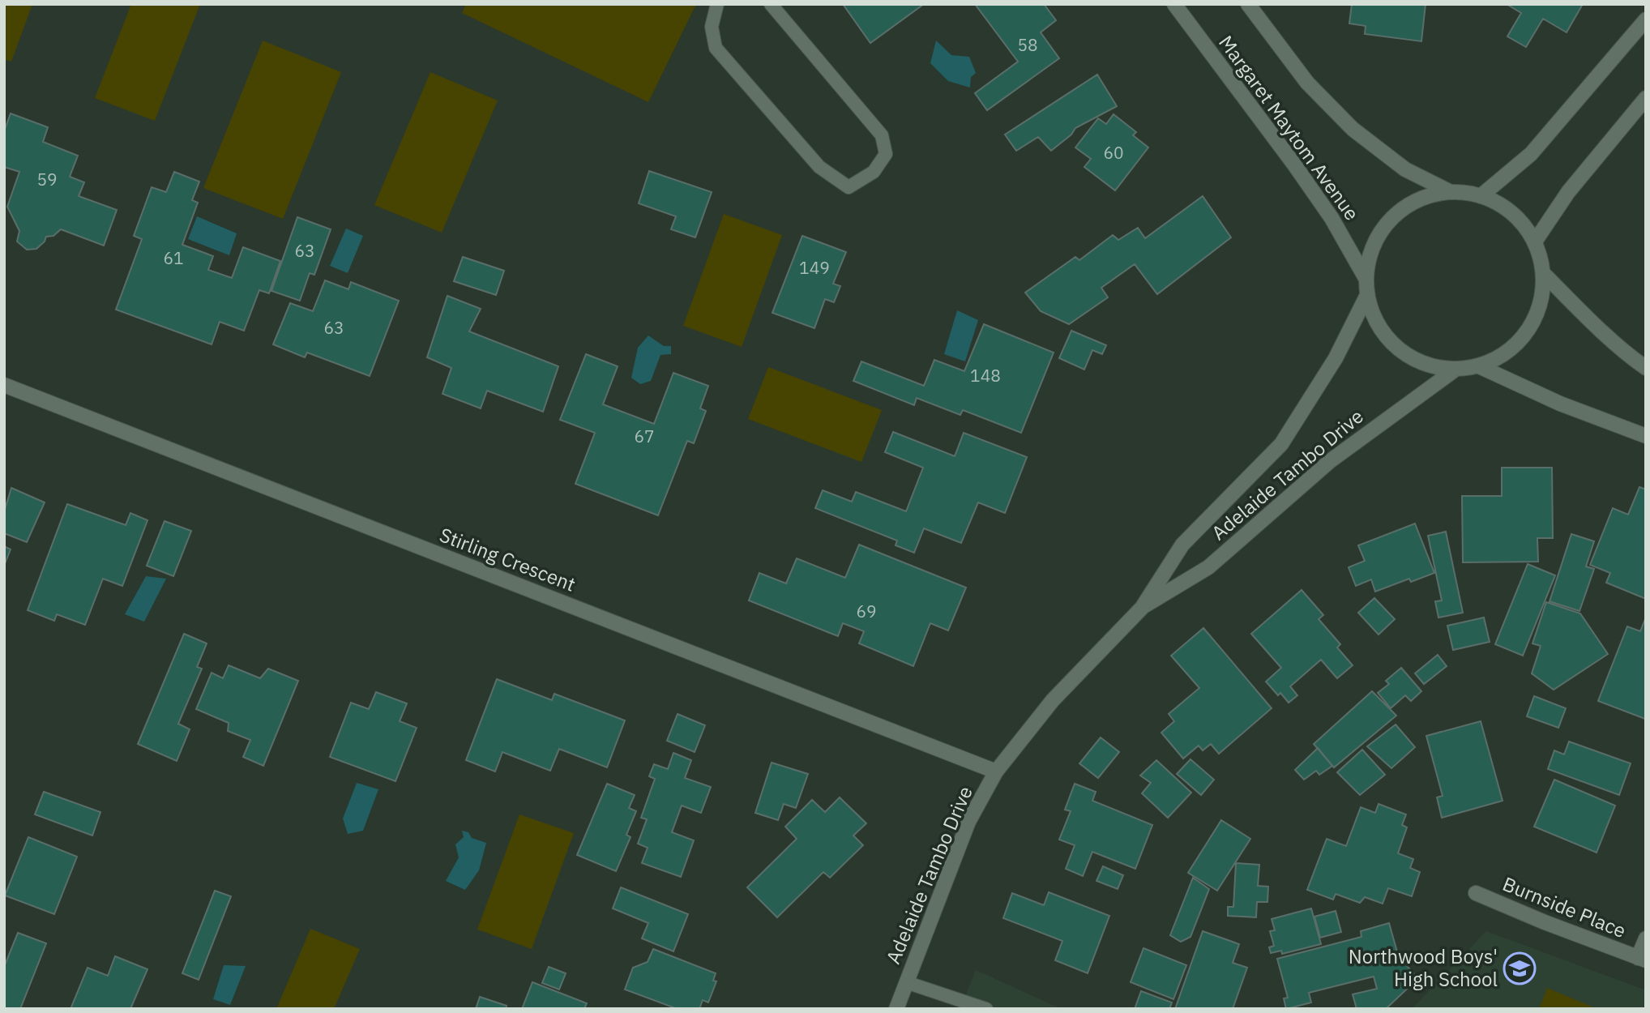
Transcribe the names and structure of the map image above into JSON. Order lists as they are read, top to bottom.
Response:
{
  "streets": {
    "street": [
      "Margaret Maytom Avenue",
      "Adelaide Tambo Drive",
      "Stirling Crescent",
      "Burnside Place"
    ]
  },
  "crossings": [
    ["Margaret Maytom Avenue", "Adelaide Tambo Drive"],
    ["Adelaide Tambo Drive", "Stirling Crescent"]
  ],
  "places": {
    "school or university": ["Northwood Boys' High School"]
  },
  "house_numbers": [
    "58",
    "60",
    "59",
    "63",
    "61",
    "149",
    "63",
    "148",
    "67",
    "69"
  ]
}
